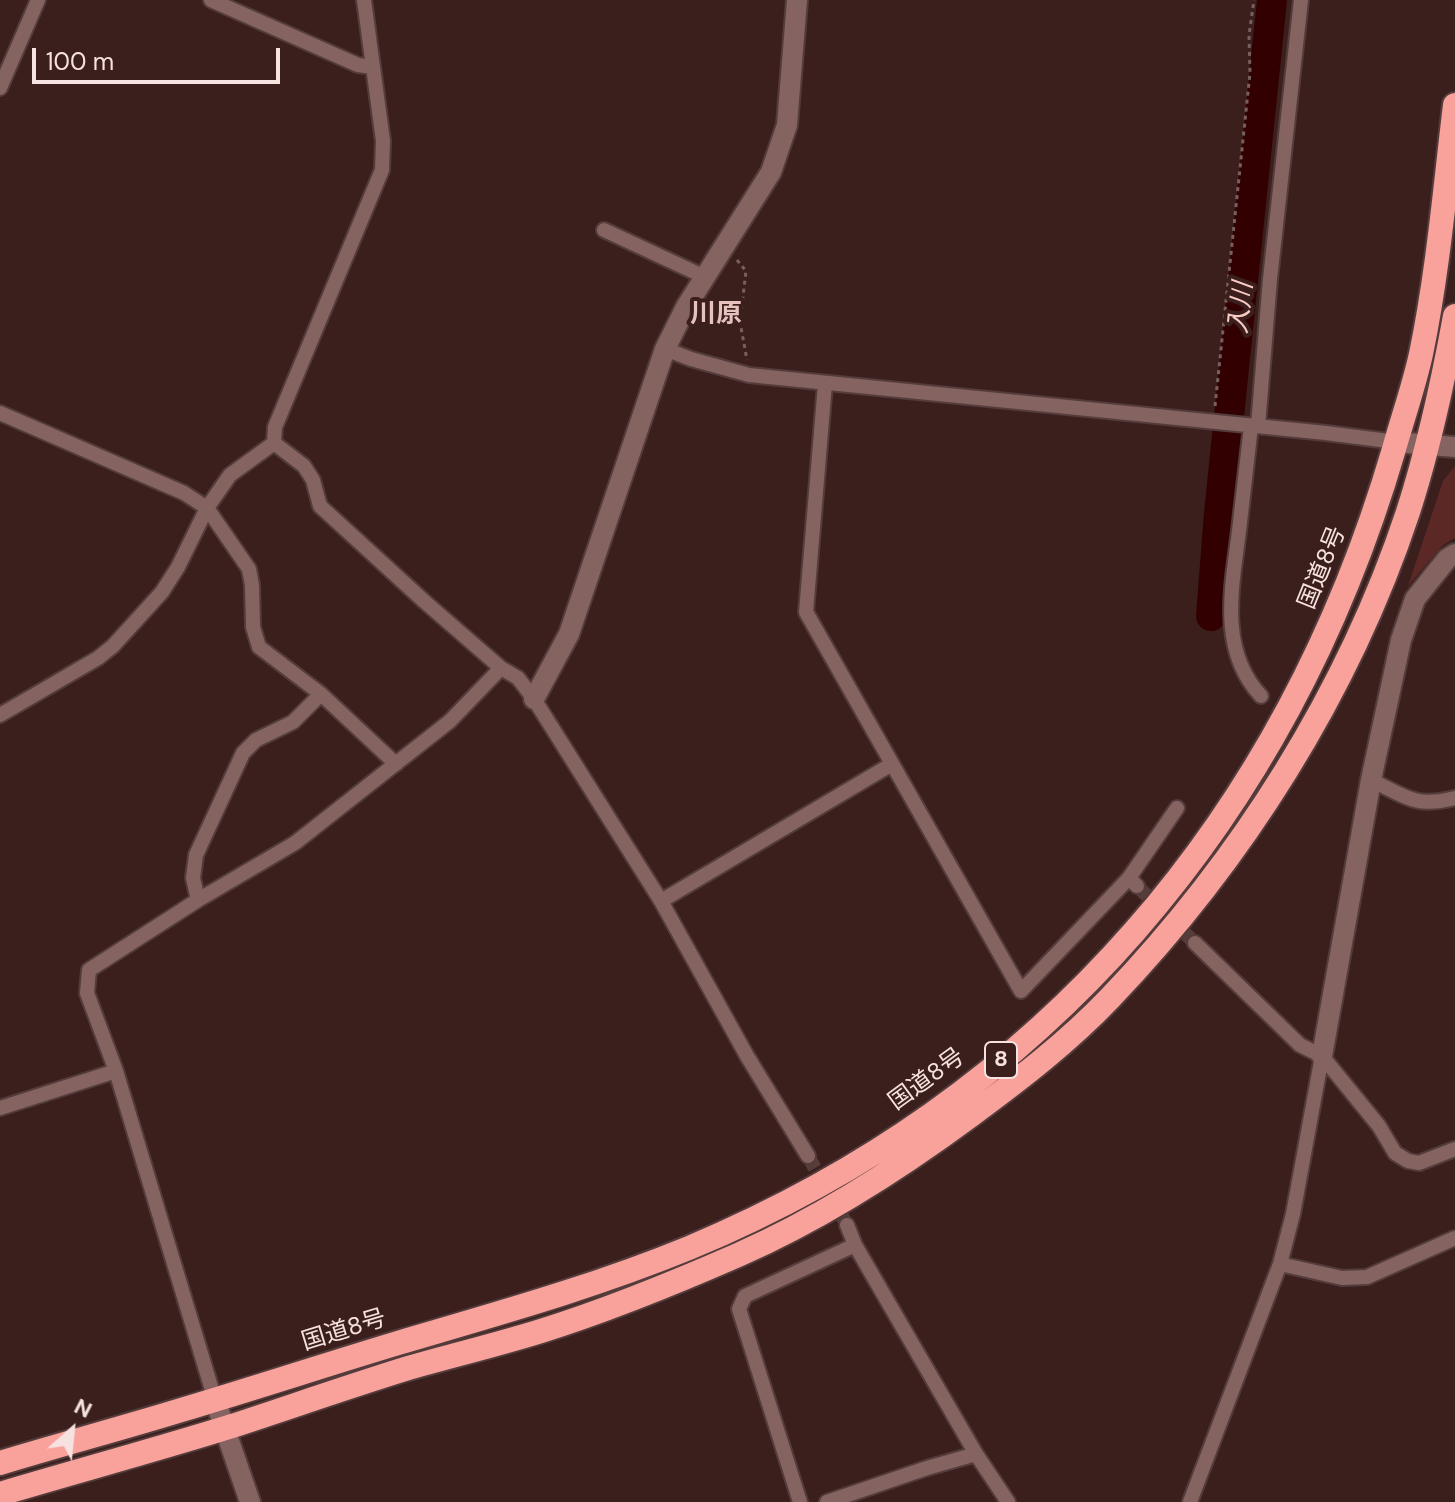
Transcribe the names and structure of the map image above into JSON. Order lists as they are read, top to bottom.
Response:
{
  "streets": {
    "highway": ["国道8号", "8"]
  },
  "districts": ["川原"],
  "water": ["入川"],
  "scale_bar": "100 m",
  "north": "top right"
}
